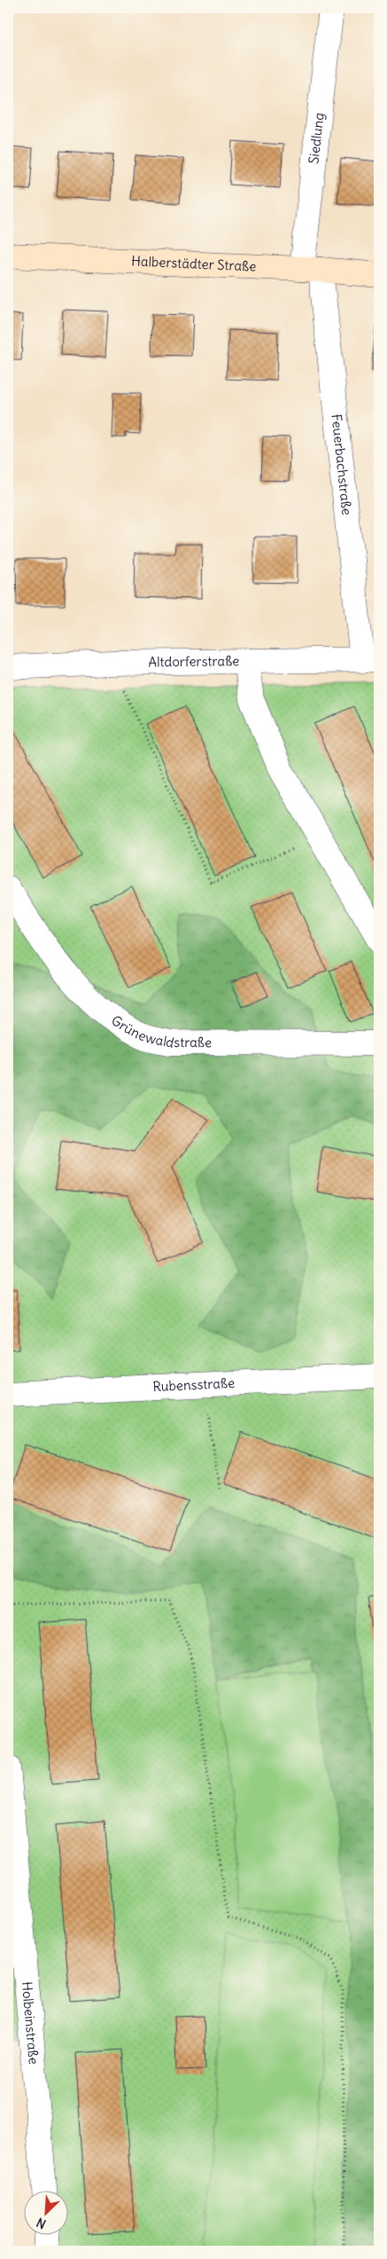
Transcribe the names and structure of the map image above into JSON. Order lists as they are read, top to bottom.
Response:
{
  "streets": {
    "main road": ["Halberstädter Straße"],
    "street": [
      "Siedlung",
      "Feuerbachstraße",
      "Altdorferstraße",
      "Grünewaldstraße",
      "Rubensstraße",
      "Holbeinstraße"
    ]
  },
  "crossings": [
    ["Siedlung", "Halberstädter Straße"],
    ["Siedlung", "Feuerbachstraße"],
    ["Halberstädter Straße", "Feuerbachstraße"],
    ["Feuerbachstraße", "Altdorferstraße"]
  ],
  "north": "bottom left"
}
